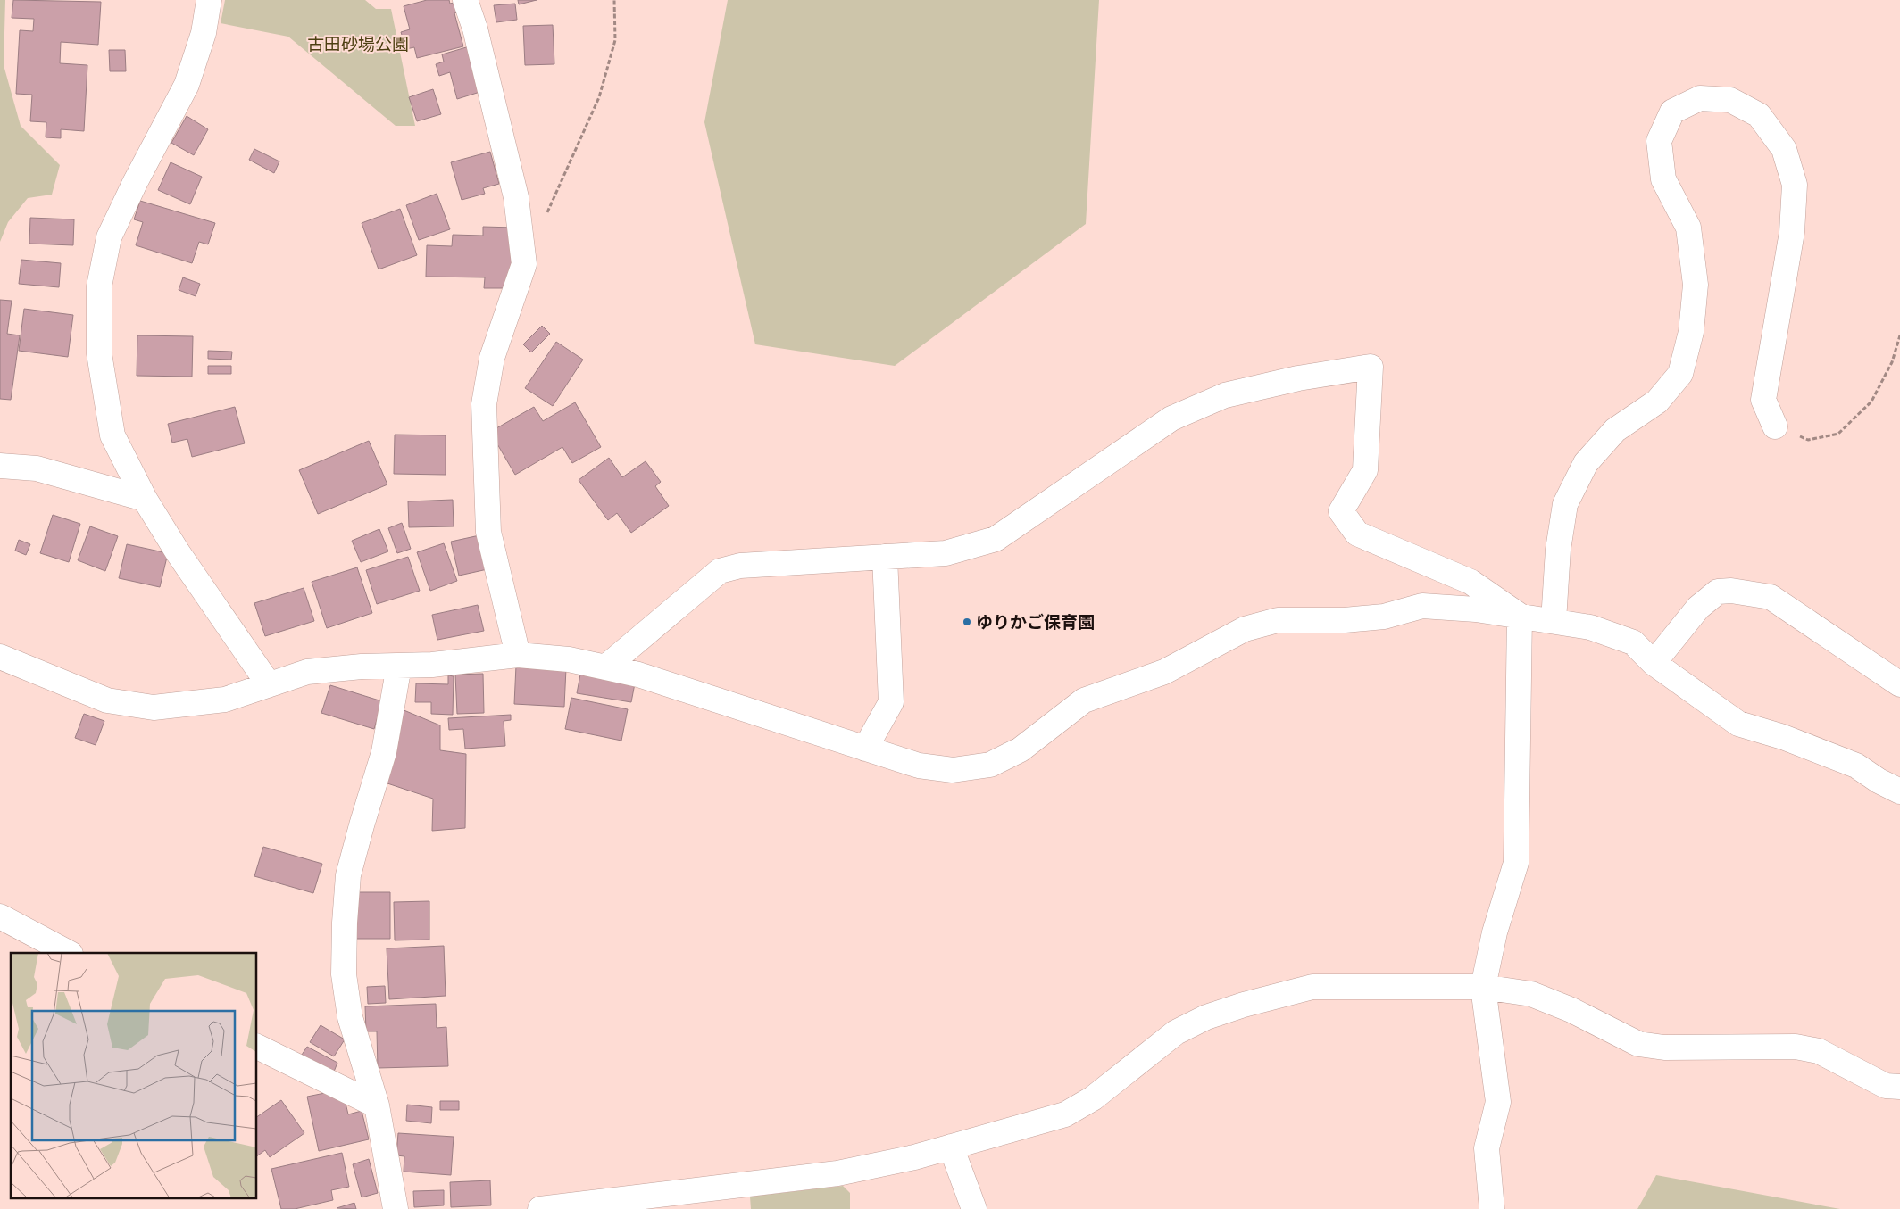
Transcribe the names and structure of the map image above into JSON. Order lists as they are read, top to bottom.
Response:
{
  "parks": ["古田砂場公園"],
  "places": ["ゆりかご保育園"]
}
